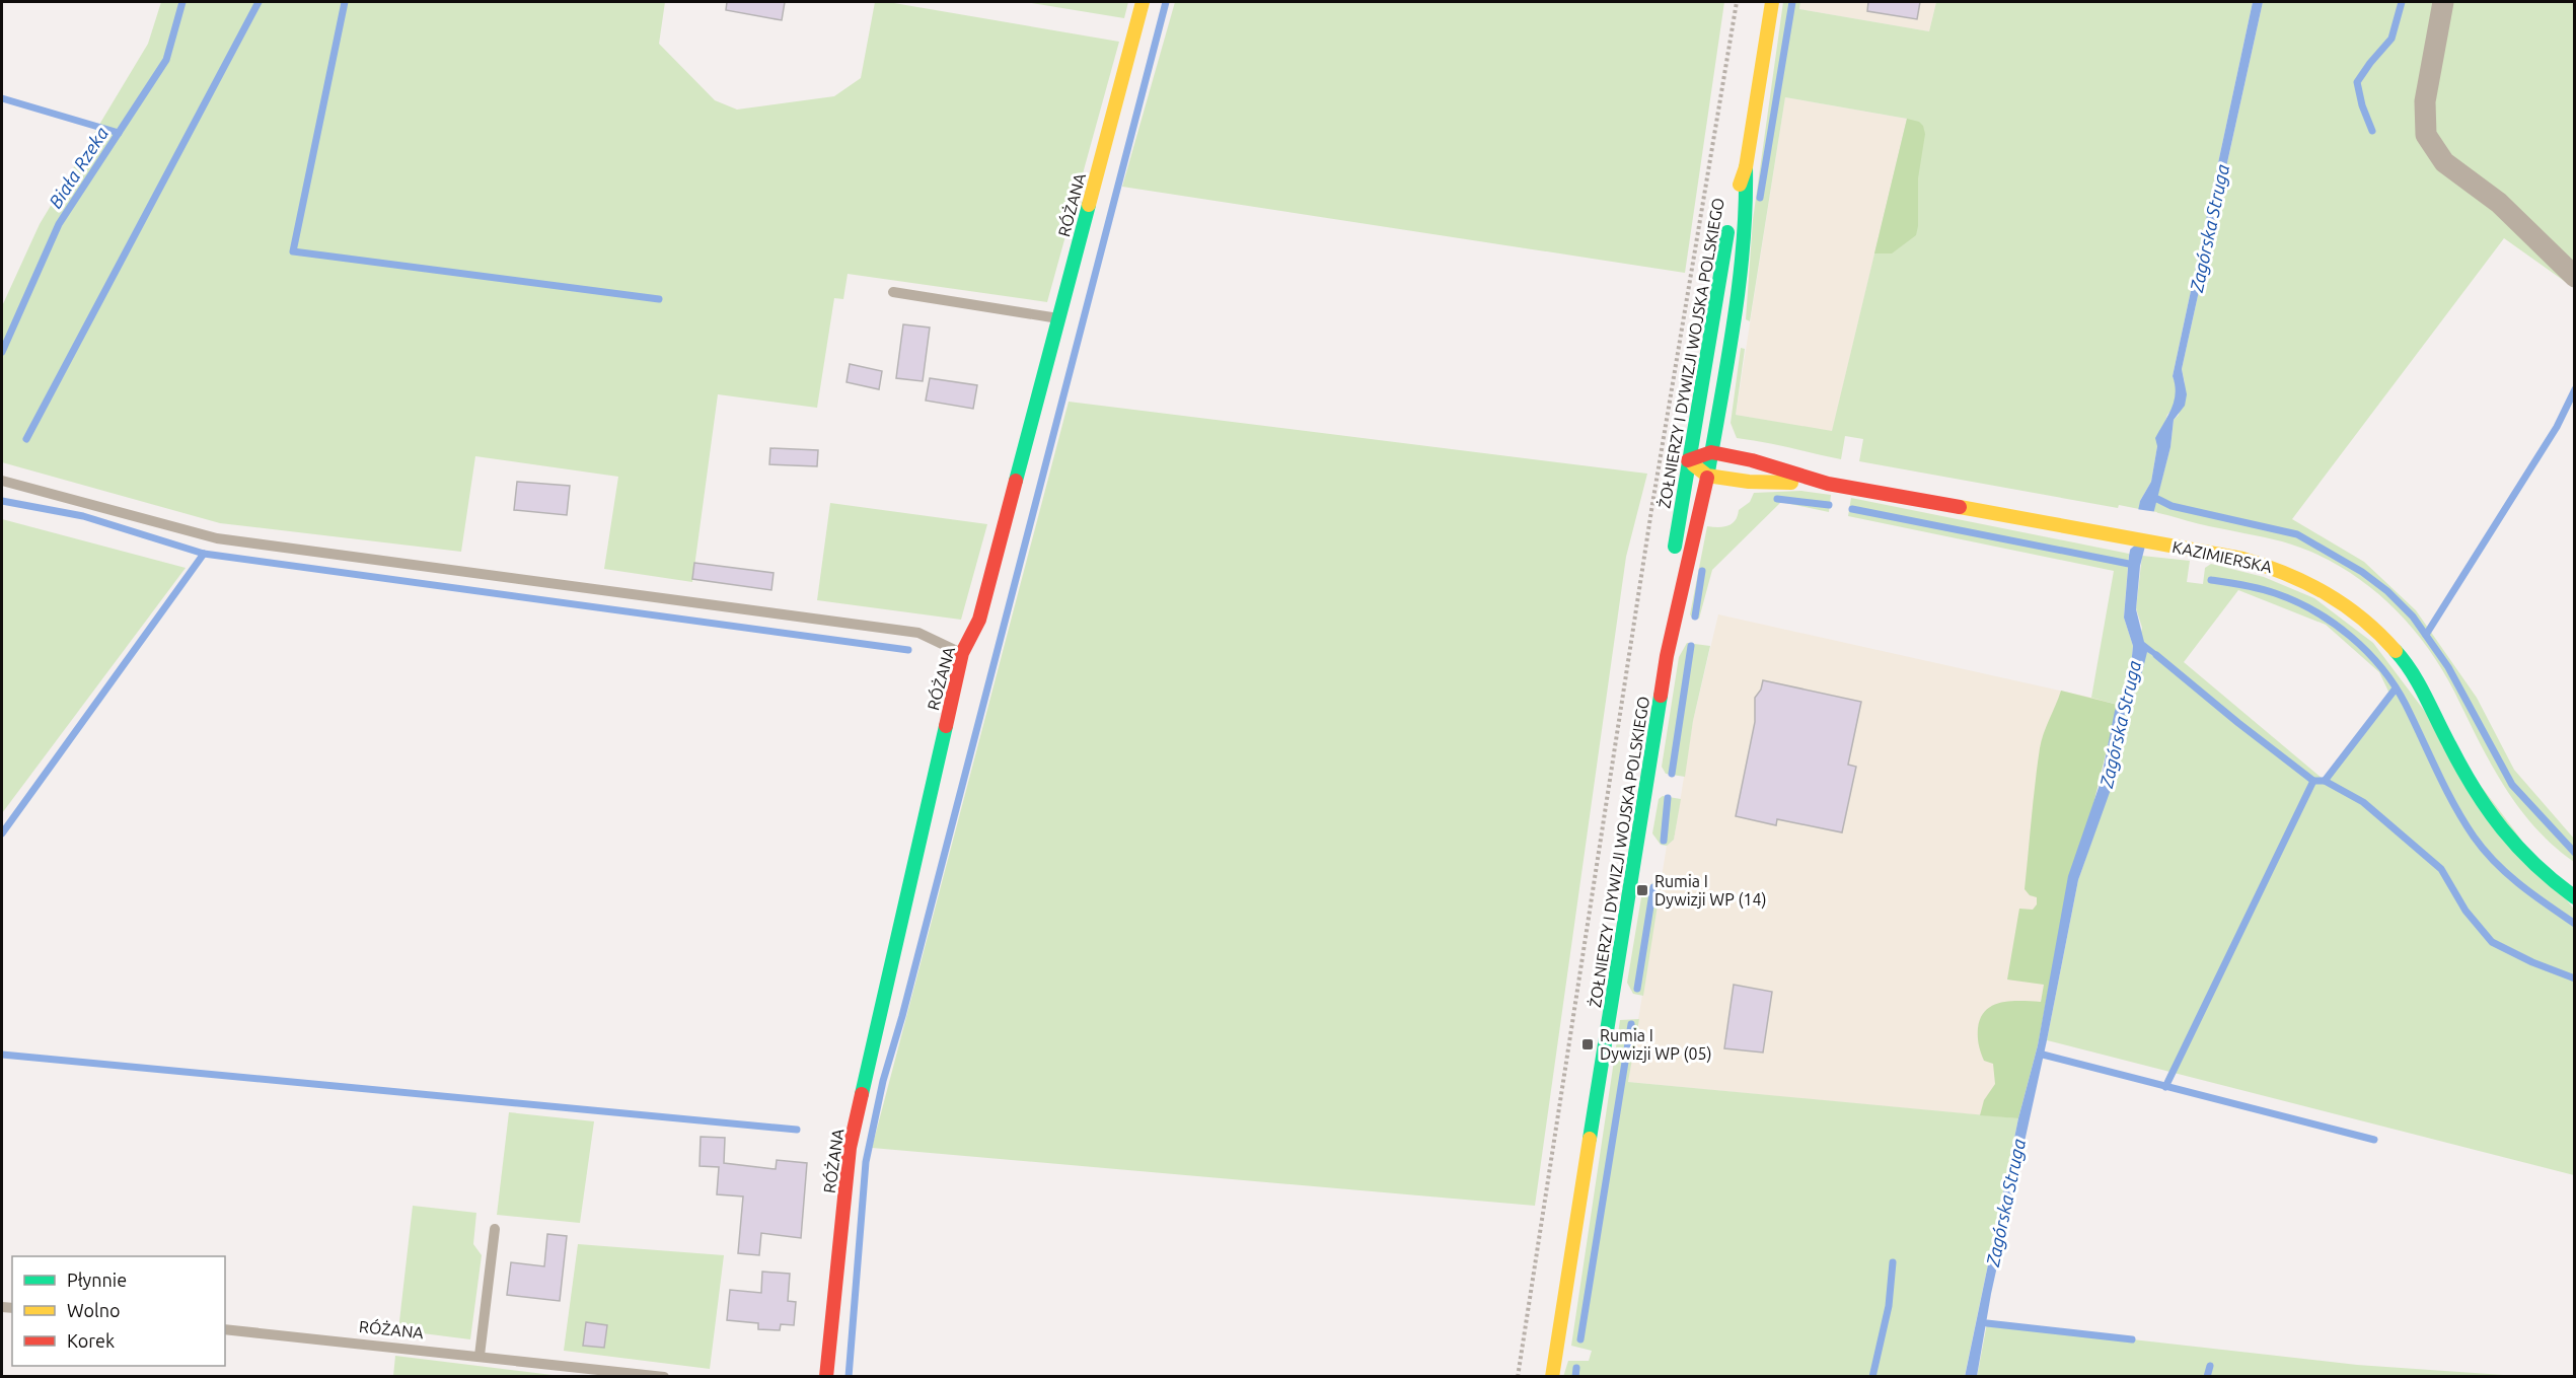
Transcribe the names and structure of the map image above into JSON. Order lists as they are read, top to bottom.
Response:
{
  "streets": {
    "street": ["RÓŻANA", "ŻOŁNIERZY I DYWIZJI WOJSKA POLSKIEGO", "KAZIMIERSKA"]
  },
  "crossings": [
    ["ŻOŁNIERZY I DYWIZJI WOJSKA POLSKIEGO", "KAZIMIERSKA"]
  ],
  "water": ["Biała Rzeka", "Zagórska Struga"],
  "places": {
    "transit": ["Rumia I Dywizji WP (14)", "Rumia I Dywizji WP (05)"]
  },
  "legend": ["Płynnie", "Wolno", "Korek"]
}
